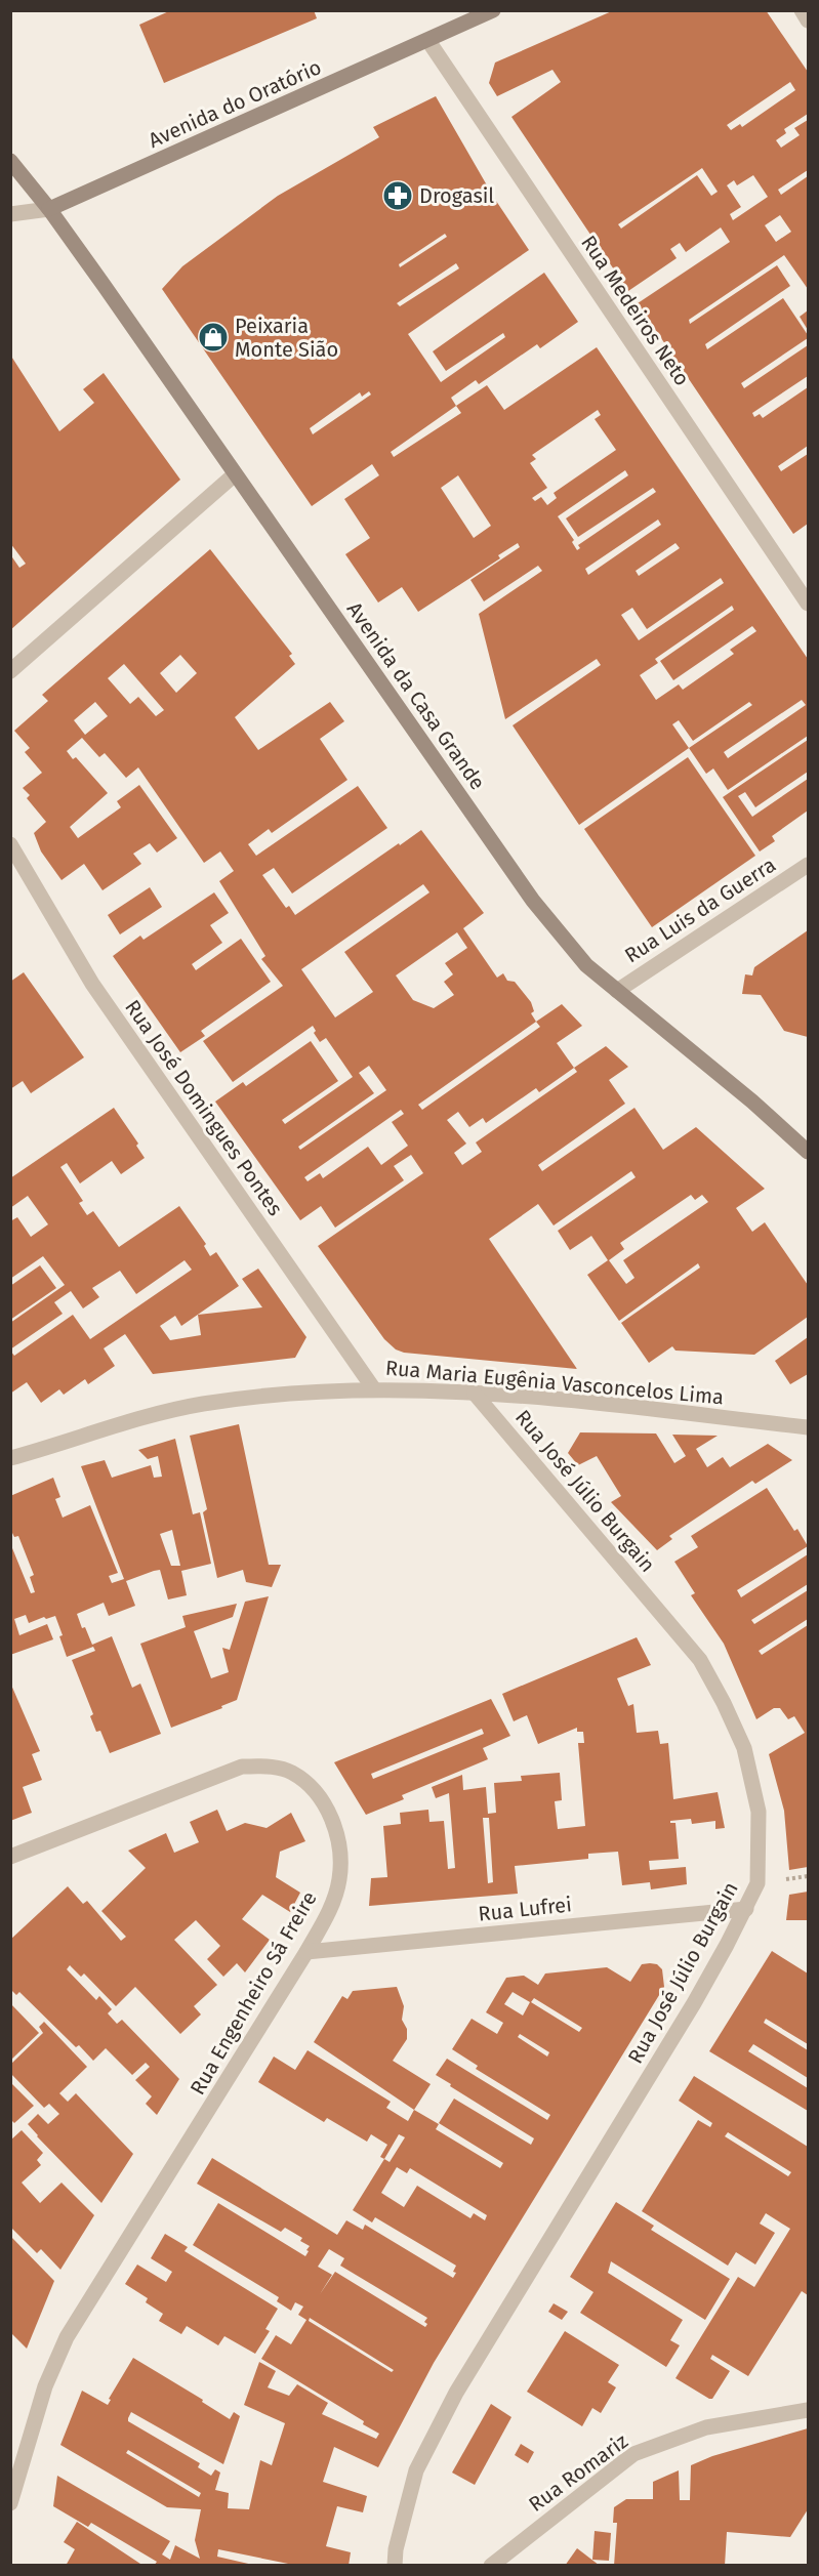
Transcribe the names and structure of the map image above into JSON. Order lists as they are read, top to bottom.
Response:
{
  "streets": {
    "main road": ["Avenida do Oratório", "Avenida da Casa Grande"],
    "street": [
      "Rua Medeiros Neto",
      "Rua Luis da Guerra",
      "Rua José Domingues Pontes",
      "Rua Maria Eugênia Vasconcelos Lima",
      "Rua José Júlio Burgain",
      "Rua Lufrei",
      "Rua Engenheiro Sá Freire",
      "Rua Romariz"
    ]
  },
  "crossings": [
    ["Avenida do Oratório", "Rua Medeiros Neto"],
    ["Avenida do Oratório", "Avenida da Casa Grande"],
    ["Avenida da Casa Grande", "Rua Luis da Guerra"],
    ["Rua José Domingues Pontes", "Rua Maria Eugênia Vasconcelos Lima"],
    ["Rua Maria Eugênia Vasconcelos Lima", "Rua José Júlio Burgain"],
    ["Rua José Júlio Burgain", "Rua Lufrei"],
    ["Rua Lufrei", "Rua Engenheiro Sá Freire"]
  ],
  "places": {
    "pharmacy": ["Drogasil"],
    "shop": ["Peixaria Monte Sião"]
  }
}
